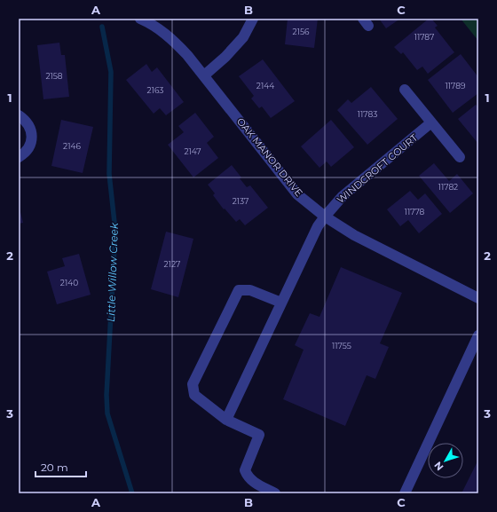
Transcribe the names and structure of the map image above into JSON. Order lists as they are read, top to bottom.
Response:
{
  "streets": {
    "street": ["OAK MANOR DRIVE", "WINDCROFT COURT"]
  },
  "crossings": [
    ["OAK MANOR DRIVE", "WINDCROFT COURT"]
  ],
  "water": ["Little Willow Creek"],
  "house_numbers": [
    "2156",
    "11787",
    "2158",
    "2144",
    "11789",
    "2163",
    "11783",
    "2146",
    "2147",
    "11782",
    "2137",
    "11778",
    "2127",
    "2140",
    "11755"
  ],
  "scale_bar": "20 m",
  "north": "bottom left",
  "grid": {
    "columns": ["A", "B", "C"],
    "rows": ["1", "2", "3"]
  }
}
